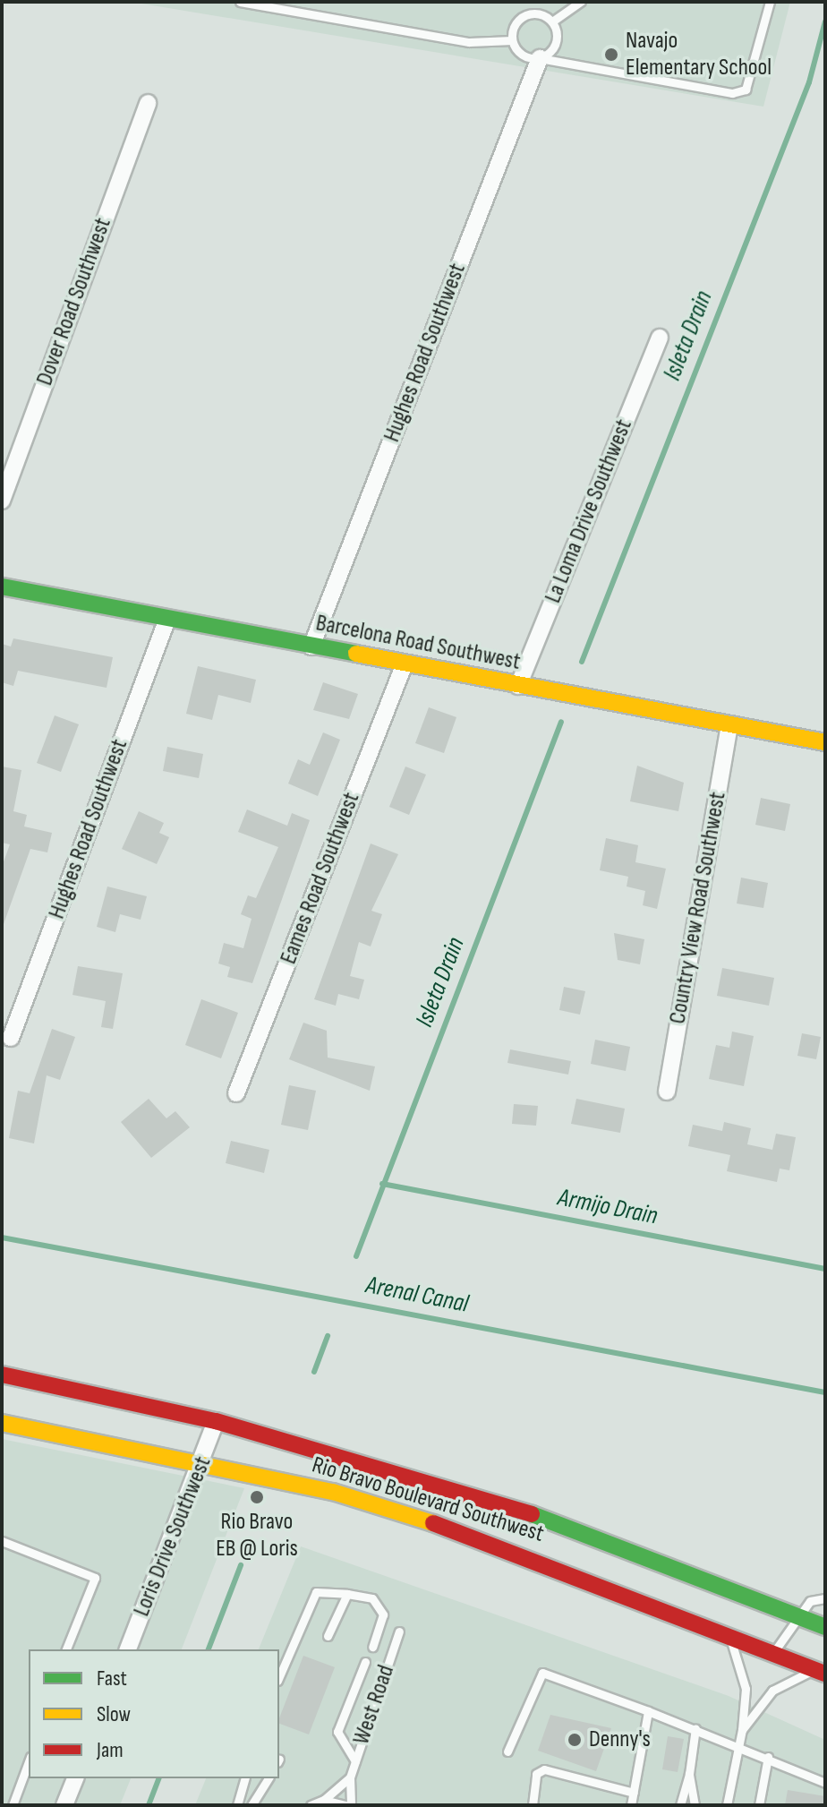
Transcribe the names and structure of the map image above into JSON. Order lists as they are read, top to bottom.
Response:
{
  "streets": {
    "main road": ["Barcelona Road Southwest", "Rio Bravo Boulevard Southwest"],
    "street": [
      "Dover Road Southwest",
      "Hughes Road Southwest",
      "La Loma Drive Southwest",
      "Eames Road Southwest",
      "Country View Road Southwest",
      "Loris Drive Southwest"
    ],
    "lane": ["West Road"]
  },
  "crossings": [
    ["Hughes Road Southwest", "Barcelona Road Southwest"],
    ["La Loma Drive Southwest", "Barcelona Road Southwest"],
    ["Barcelona Road Southwest", "Eames Road Southwest"],
    ["Barcelona Road Southwest", "Country View Road Southwest"],
    ["Rio Bravo Boulevard Southwest", "Loris Drive Southwest"]
  ],
  "water": ["Isleta Drain", "Armijo Drain", "Arenal Canal"],
  "places": ["Navajo Elementary School", "Rio Bravo EB @ Loris", "Denny's"],
  "legend": ["Fast", "Slow", "Jam"]
}
